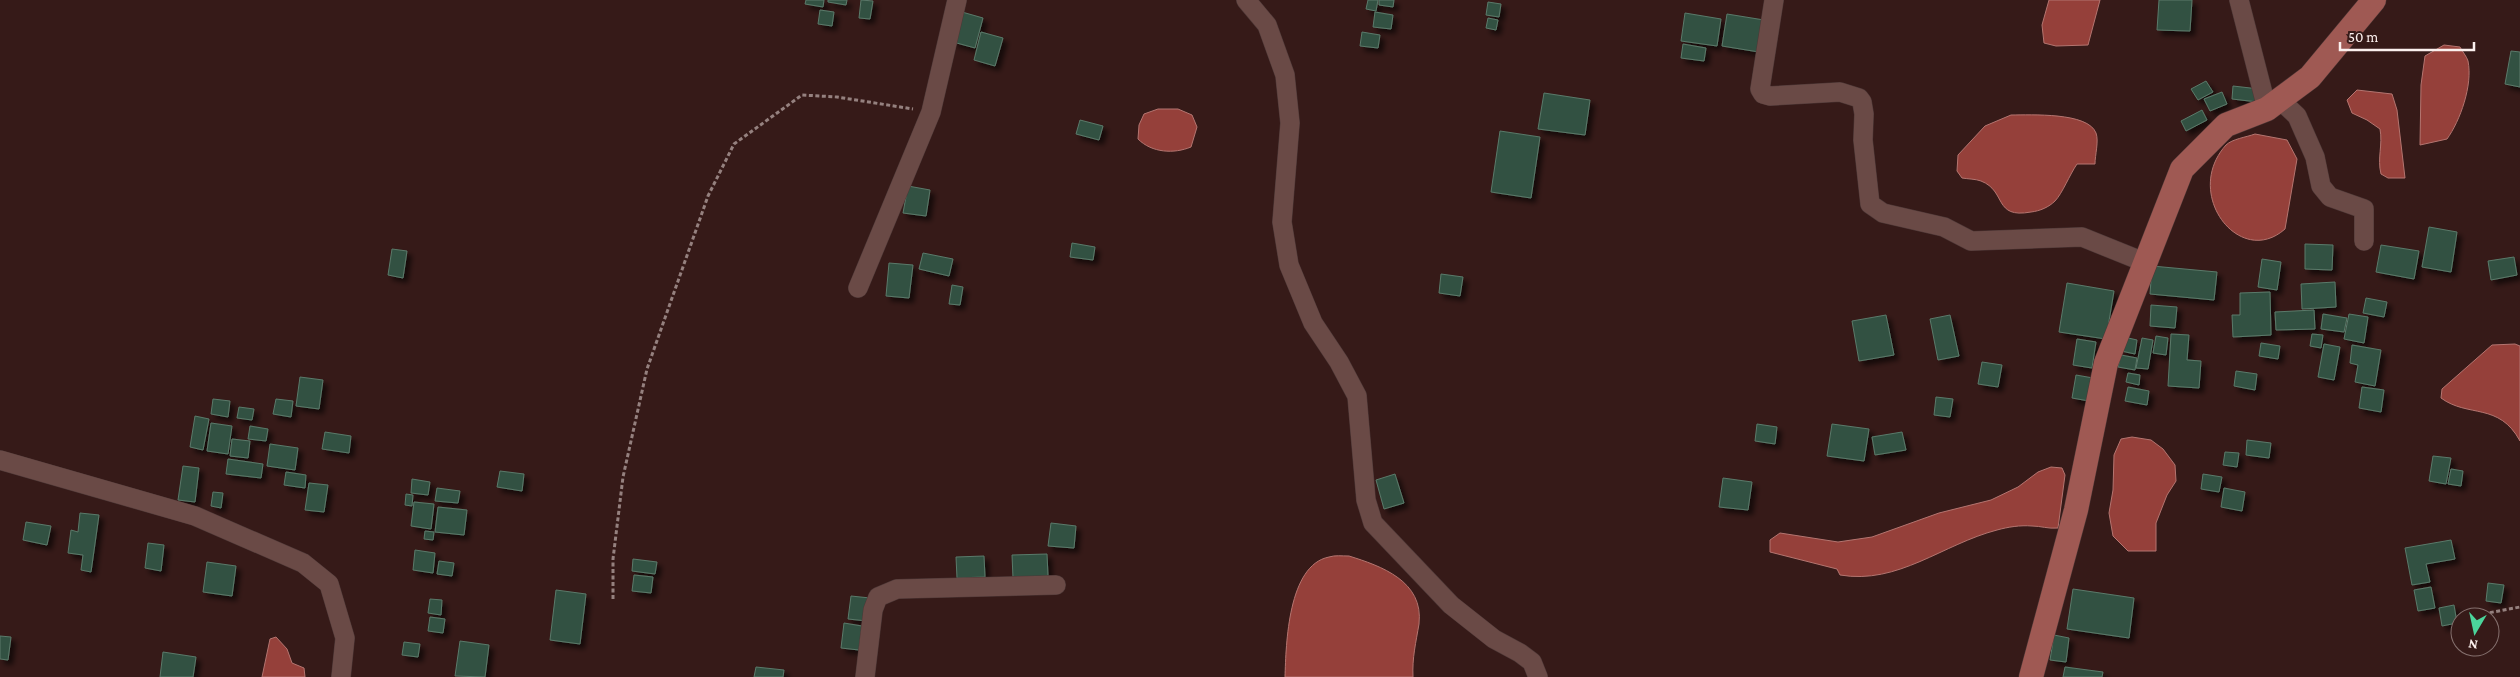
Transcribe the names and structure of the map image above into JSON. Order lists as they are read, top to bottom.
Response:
{
  "scale_bar": "50 m",
  "north": "bottom"
}
